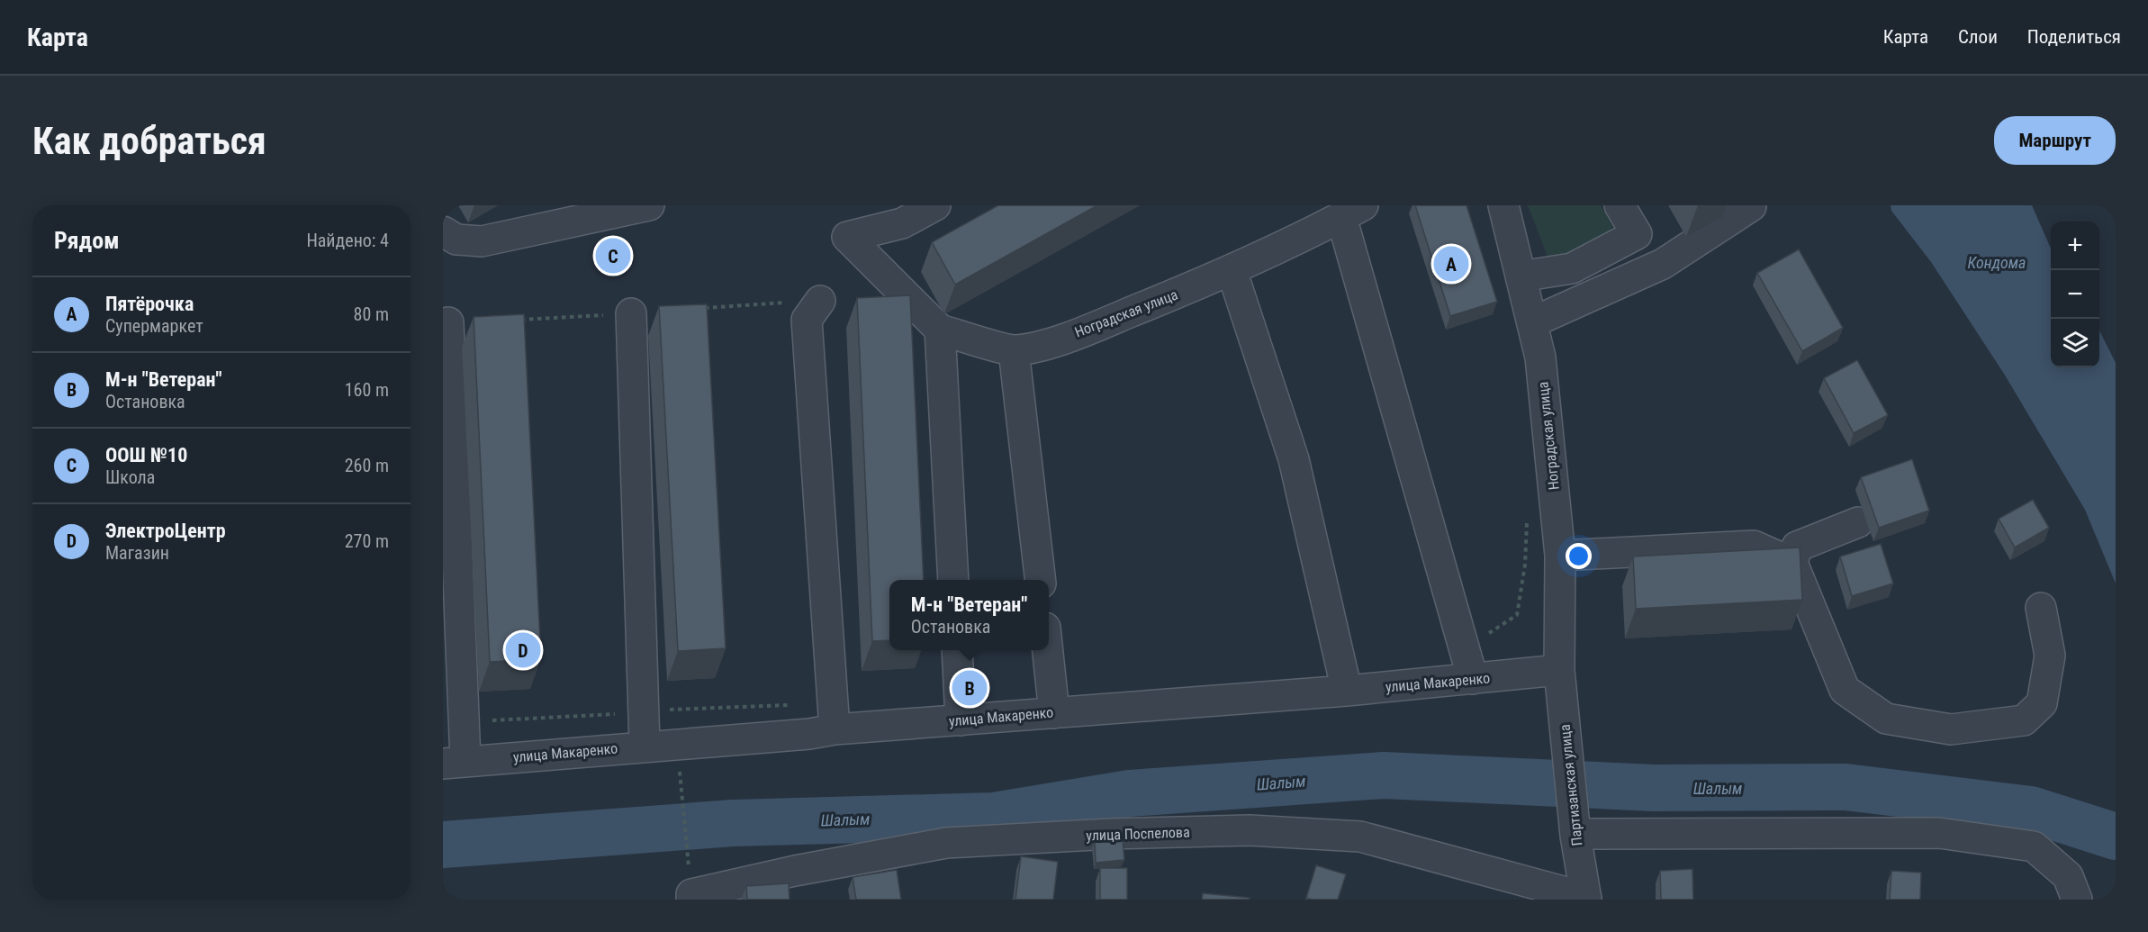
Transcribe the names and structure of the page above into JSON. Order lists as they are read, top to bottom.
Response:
{
  "streets": {
    "street": [
      "Ноградская улица",
      "улица Макаренко",
      "Партизанская улица",
      "улица Поспелова"
    ]
  },
  "crossings": [
    ["Ноградская улица", "улица Макаренко"],
    ["Ноградская улица", "Партизанская улица"],
    ["улица Макаренко", "Партизанская улица"],
    ["Партизанская улица", "улица Поспелова"]
  ],
  "water": ["Кондома", "Шалым"],
  "page": {
    "header": "Карта",
    "nav": ["Карта", "Слои", "Поделиться"],
    "buttons": "Маршрут",
    "title": "Как добраться",
    "heading": ["Рядом", "Найдено: 4"],
    "map_buttons": ["+", "−"],
    "pins": [
      "C",
      "A",
      "D",
      "B"
    ],
    "list": [
      {
        "mark": "A",
        "name": "Пятёрочка",
        "note": "Супермаркет",
        "value": "80 m"
      },
      {
        "mark": "B",
        "name": "М-н \"Ветеран\"",
        "note": "Остановка",
        "value": "160 m"
      },
      {
        "mark": "C",
        "name": "ООШ №10",
        "note": "Школа",
        "value": "260 m"
      },
      {
        "mark": "D",
        "name": "ЭлектроЦентр",
        "note": "Магазин",
        "value": "270 m"
      }
    ],
    "popup": ["М-н \"Ветеран\"", "Остановка"]
  }
}
